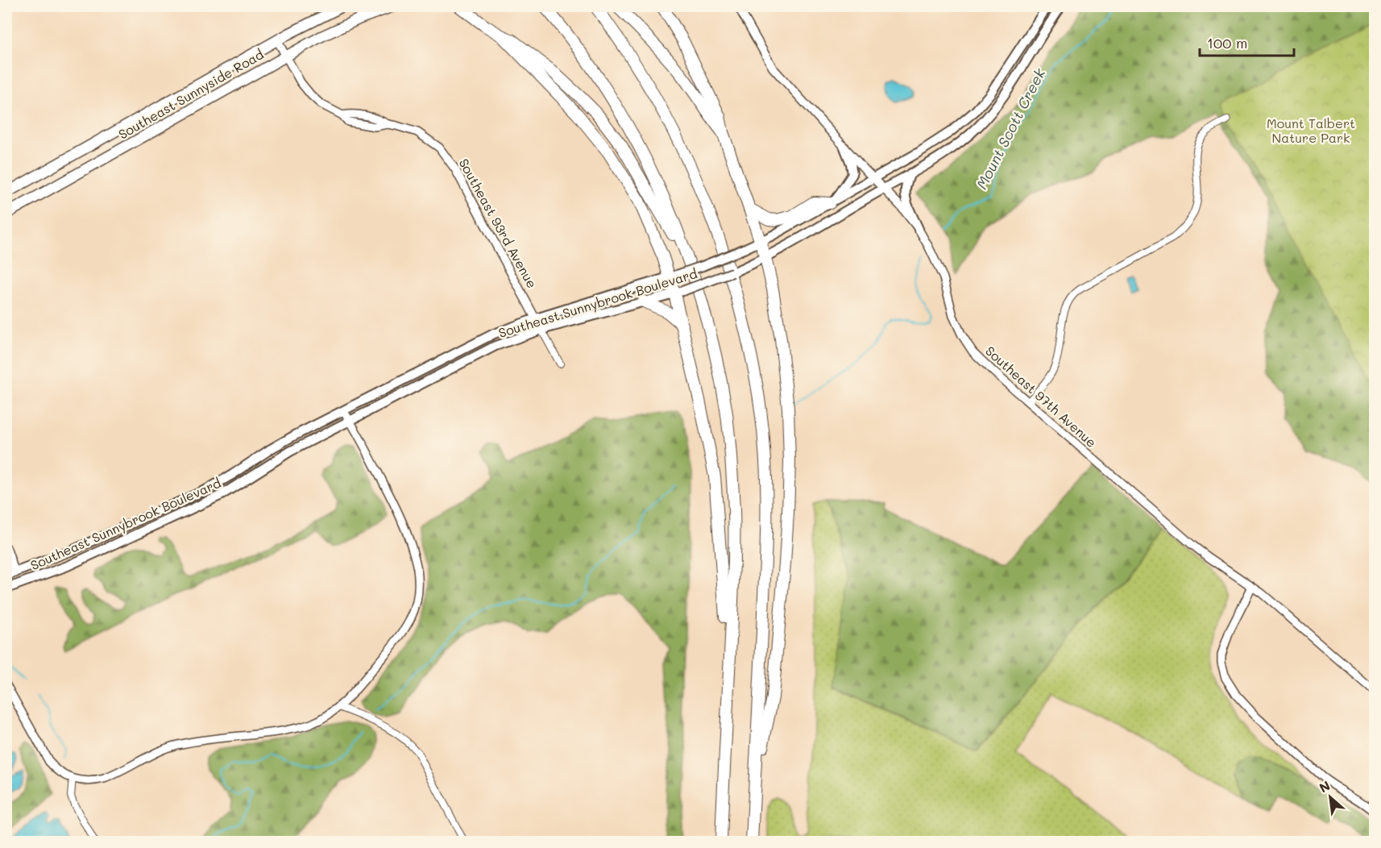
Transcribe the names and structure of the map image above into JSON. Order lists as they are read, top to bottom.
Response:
{
  "streets": {
    "main road": ["Southeast Sunnyside Road", "Southeast Sunnybrook Boulevard"],
    "street": ["Southeast 93rd Avenue", "Southeast 97th Avenue"]
  },
  "crossings": [
    ["Southeast Sunnyside Road", "Southeast 93rd Avenue"],
    ["Southeast 93rd Avenue", "Southeast Sunnybrook Boulevard"],
    ["Southeast Sunnybrook Boulevard", "Southeast 97th Avenue"]
  ],
  "water": ["Mount Scott Creek"],
  "parks": ["Mount Talbert Nature Park"],
  "scale_bar": "100 m",
  "north": "top left"
}
